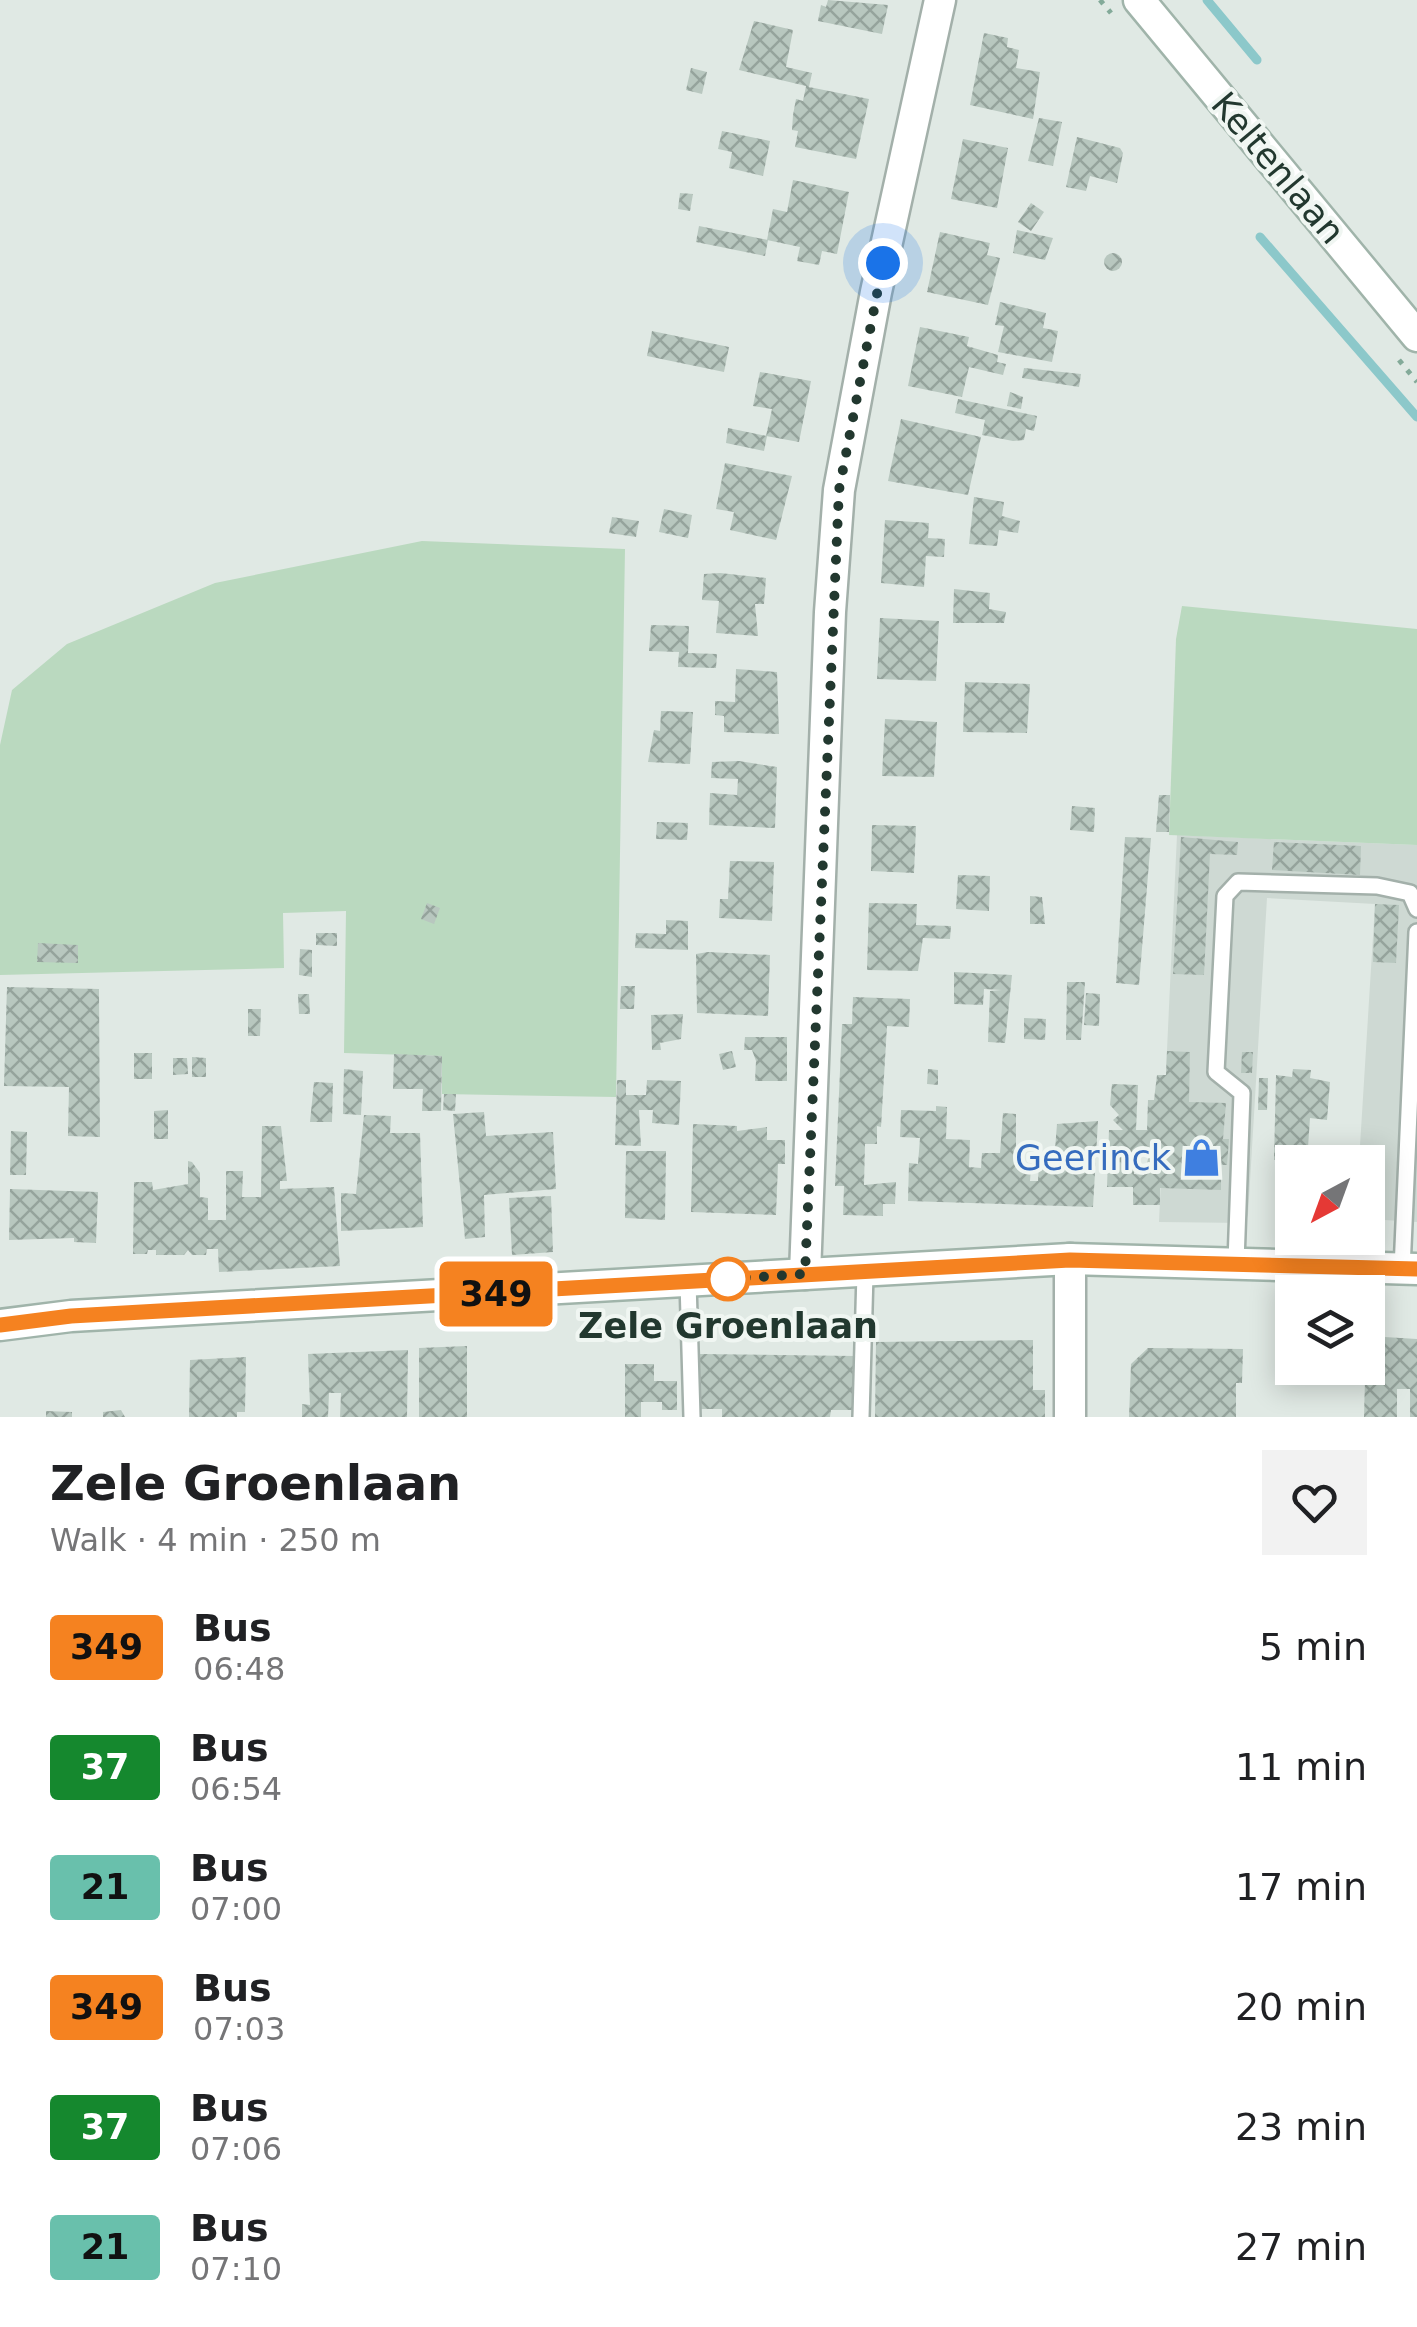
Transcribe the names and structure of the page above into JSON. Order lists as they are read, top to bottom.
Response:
{
  "streets": {
    "street": ["Keltenlaan"]
  },
  "places": {
    "shop": ["Geerinck"],
    "other": ["Zele Groenlaan"]
  },
  "lines": ["bus line 349"],
  "north": "bottom left",
  "page": {
    "on_map": "349",
    "heading": ["Zele Groenlaan", "Walk · 4 min · 250 m"],
    "list": [
      {
        "mark": "349",
        "name": "Bus",
        "note": "06:48",
        "value": "5 min"
      },
      {
        "mark": "37",
        "name": "Bus",
        "note": "06:54",
        "value": "11 min"
      },
      {
        "mark": "21",
        "name": "Bus",
        "note": "07:00",
        "value": "17 min"
      },
      {
        "mark": "349",
        "name": "Bus",
        "note": "07:03",
        "value": "20 min"
      },
      {
        "mark": "37",
        "name": "Bus",
        "note": "07:06",
        "value": "23 min"
      },
      {
        "mark": "21",
        "name": "Bus",
        "note": "07:10",
        "value": "27 min"
      }
    ]
  }
}
